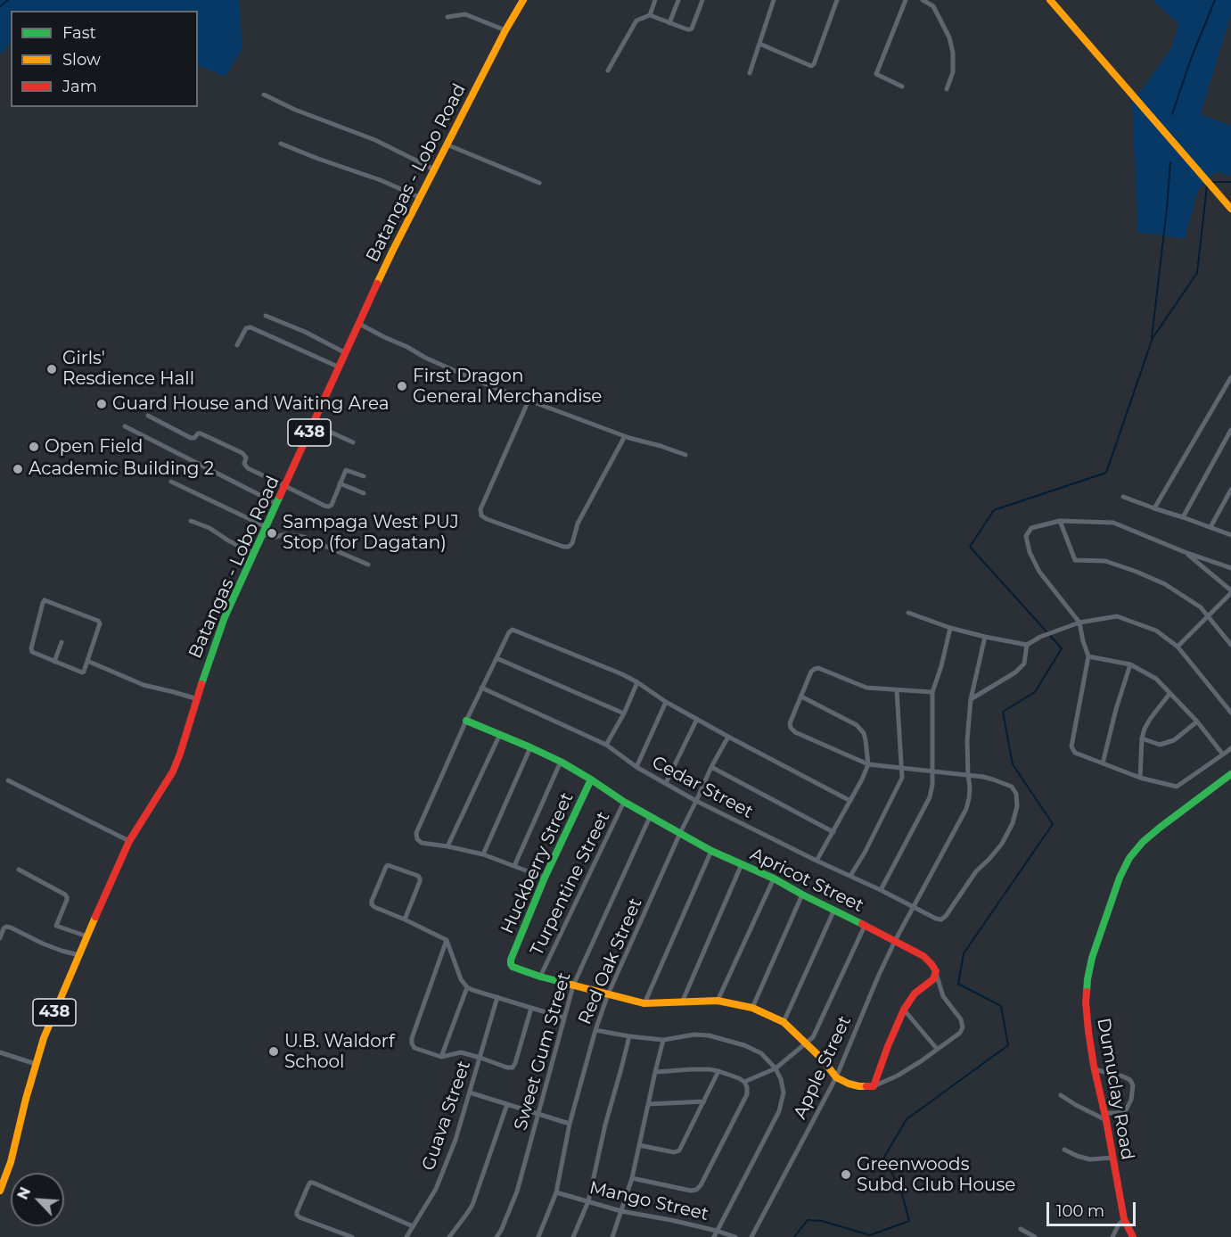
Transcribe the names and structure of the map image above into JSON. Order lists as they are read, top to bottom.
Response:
{
  "streets": {
    "street": [
      "Batangas - Lobo Road",
      "438",
      "Cedar Street",
      "Huckberry Street",
      "Apricot Street",
      "Turpentine Street",
      "Red Oak Street",
      "Sweet Gum Street",
      "Apple Street",
      "Dumuclay Road",
      "Guava Street",
      "Mango Street"
    ]
  },
  "crossings": [
    ["Cedar Street", "Red Oak Street"],
    ["Cedar Street", "Apple Street"],
    ["Huckberry Street", "Apricot Street"],
    ["Huckberry Street", "Turpentine Street"],
    ["Apricot Street", "Turpentine Street"],
    ["Apricot Street", "Red Oak Street"],
    ["Apricot Street", "Sweet Gum Street"],
    ["Apricot Street", "Apple Street"],
    ["Red Oak Street", "Mango Street"]
  ],
  "places": [
    "Girls' Resdience Hall",
    "First Dragon General Merchandise",
    "Guard House and Waiting Area",
    "Open Field",
    "Academic Building 2",
    "Sampaga West PUJ Stop (for Dagatan)",
    "U.B. Waldorf School",
    "Greenwoods Subd. Club House"
  ],
  "legend": ["Fast", "Slow", "Jam"],
  "scale_bar": "100 m",
  "north": "top left"
}
